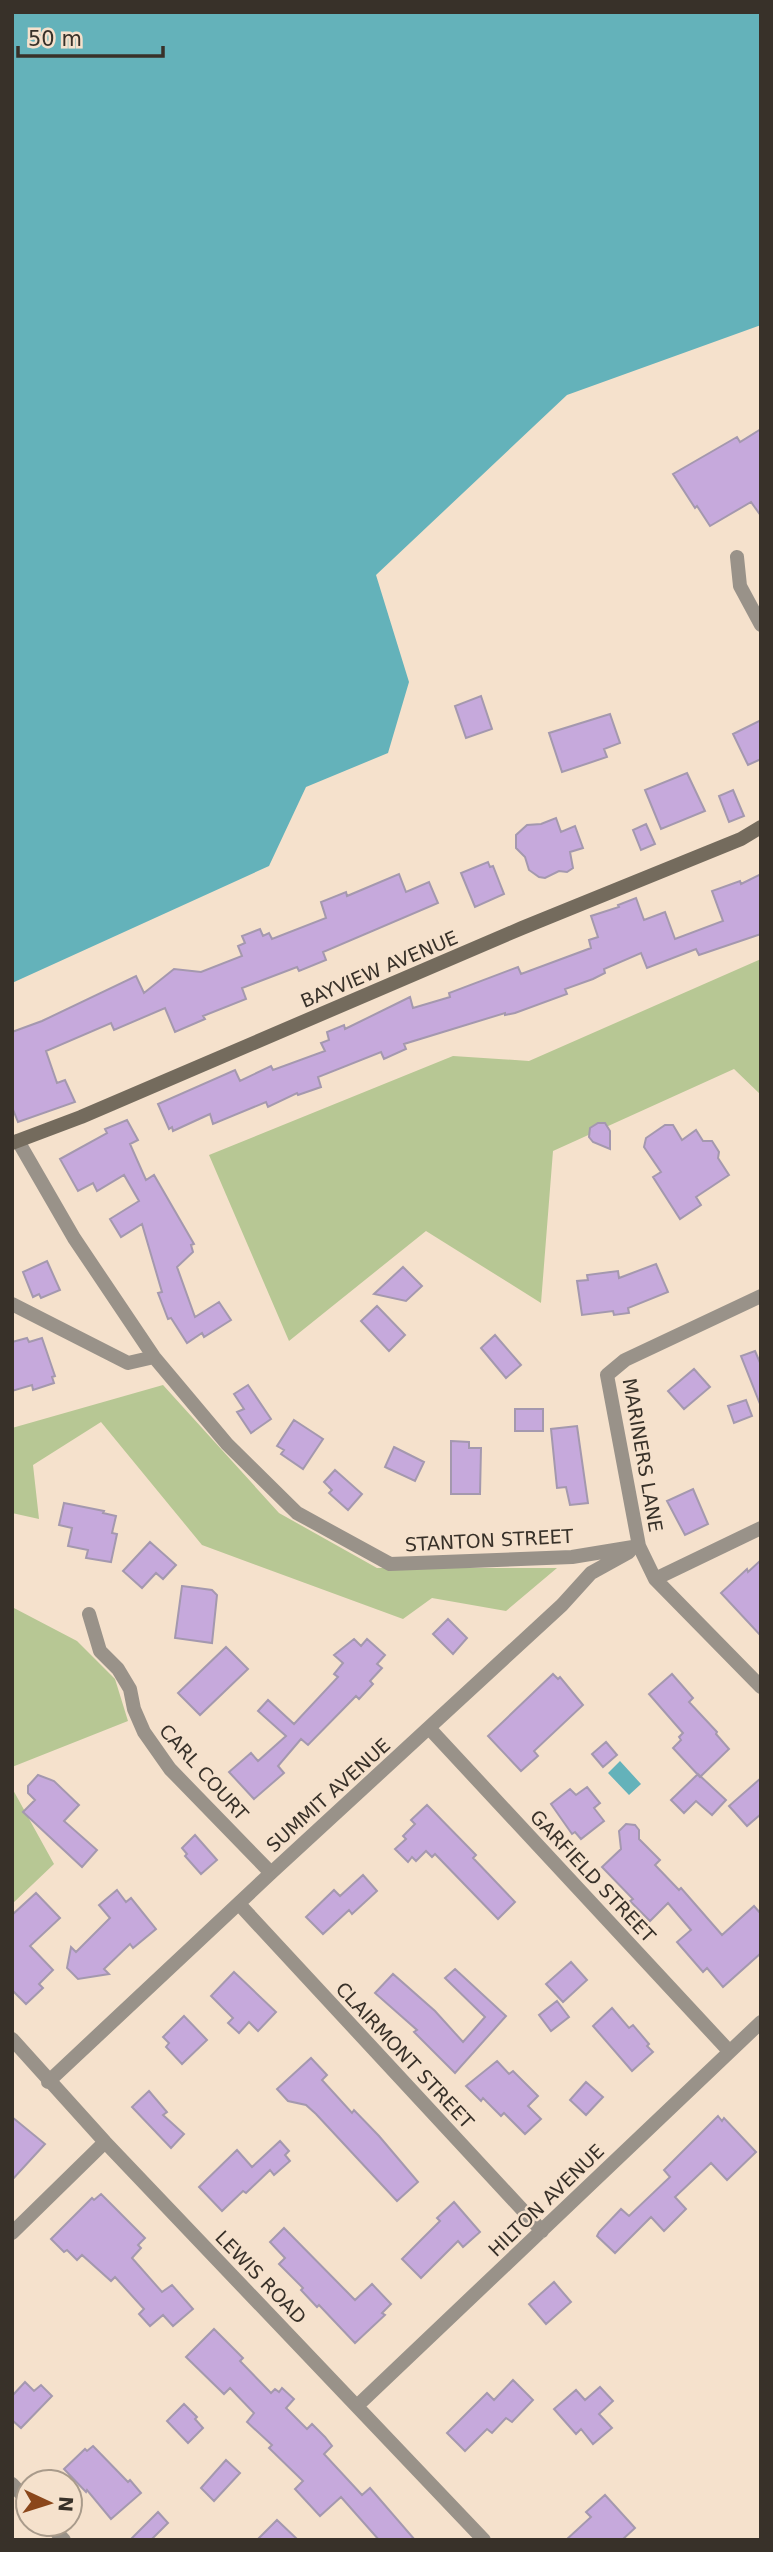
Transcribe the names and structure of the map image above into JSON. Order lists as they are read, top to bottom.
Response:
{
  "streets": {
    "main road": ["BAYVIEW AVENUE"],
    "street": [
      "MARINERS LANE",
      "STANTON STREET",
      "CARL COURT",
      "SUMMIT AVENUE",
      "GARFIELD STREET",
      "CLAIRMONT STREET",
      "HILTON AVENUE",
      "LEWIS ROAD"
    ]
  },
  "crossings": [
    ["BAYVIEW AVENUE", "STANTON STREET"],
    ["MARINERS LANE", "STANTON STREET"],
    ["MARINERS LANE", "SUMMIT AVENUE"],
    ["STANTON STREET", "SUMMIT AVENUE"],
    ["CARL COURT", "SUMMIT AVENUE"],
    ["SUMMIT AVENUE", "GARFIELD STREET"],
    ["SUMMIT AVENUE", "CLAIRMONT STREET"],
    ["SUMMIT AVENUE", "LEWIS ROAD"],
    ["GARFIELD STREET", "HILTON AVENUE"],
    ["CLAIRMONT STREET", "HILTON AVENUE"],
    ["HILTON AVENUE", "LEWIS ROAD"]
  ],
  "scale_bar": "50 m",
  "north": "right"
}
